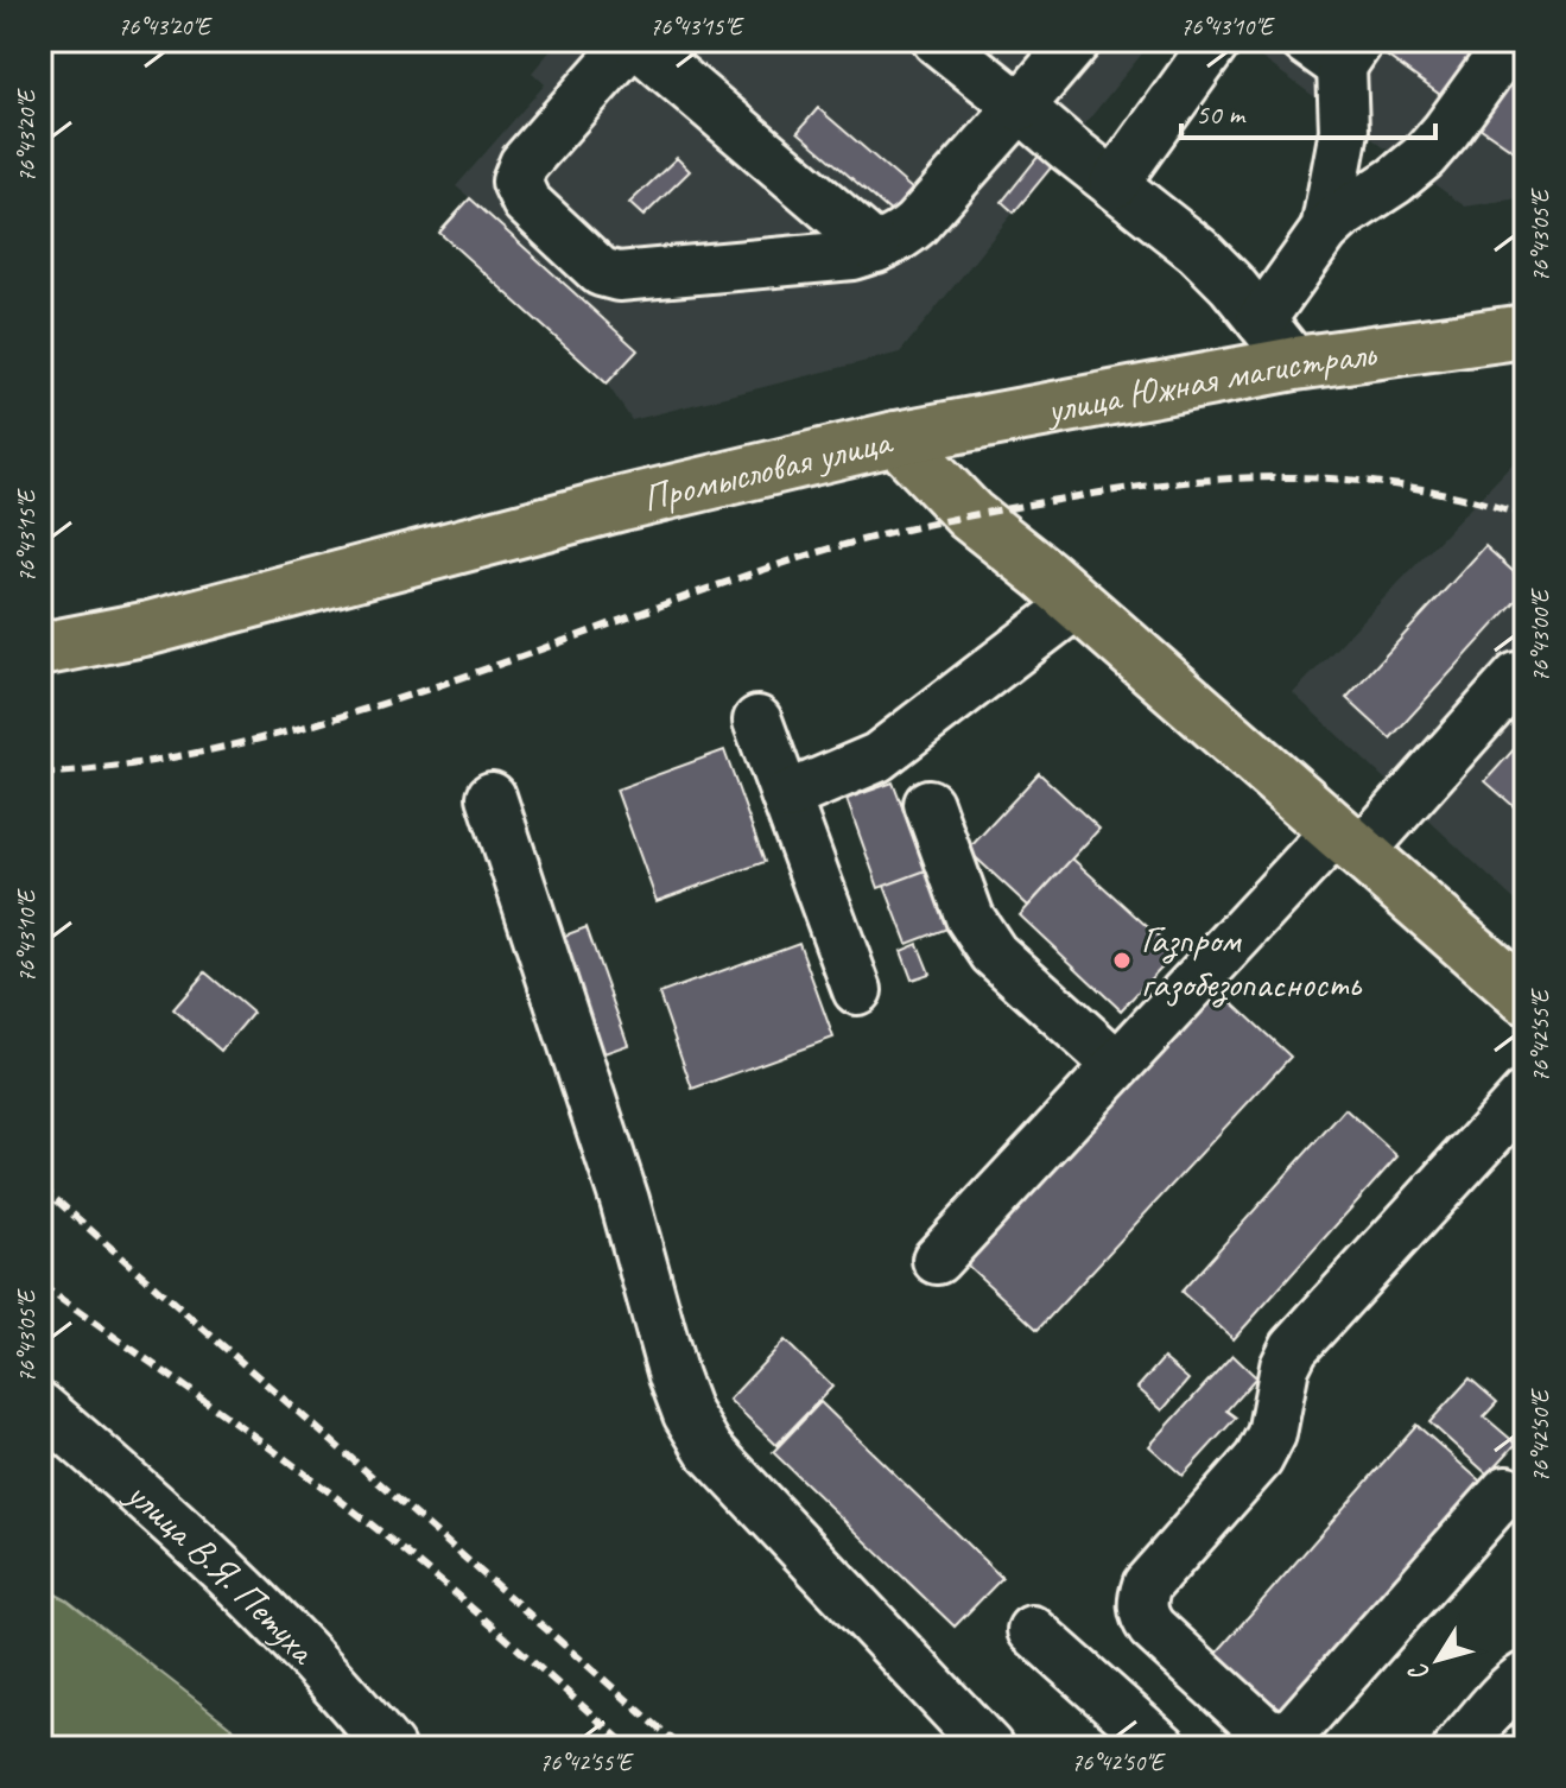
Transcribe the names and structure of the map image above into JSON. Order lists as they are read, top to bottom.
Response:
{
  "streets": {
    "main road": ["улица Южная магистраль", "Промысловая улица"],
    "street": ["улица В.Я. Петуха"]
  },
  "crossings": [
    ["улица Южная магистраль", "Промысловая улица"]
  ],
  "places": ["Газпром газобезопасность"],
  "scale_bar": "50 m",
  "north": "bottom left",
  "coordinates": [
    "76°43'20\"E",
    "76°43'15\"E",
    "76°43'10\"E",
    "76°43'05\"E",
    "76°43'00\"E",
    "76°42'55\"E",
    "76°42'50\"E"
  ]
}
